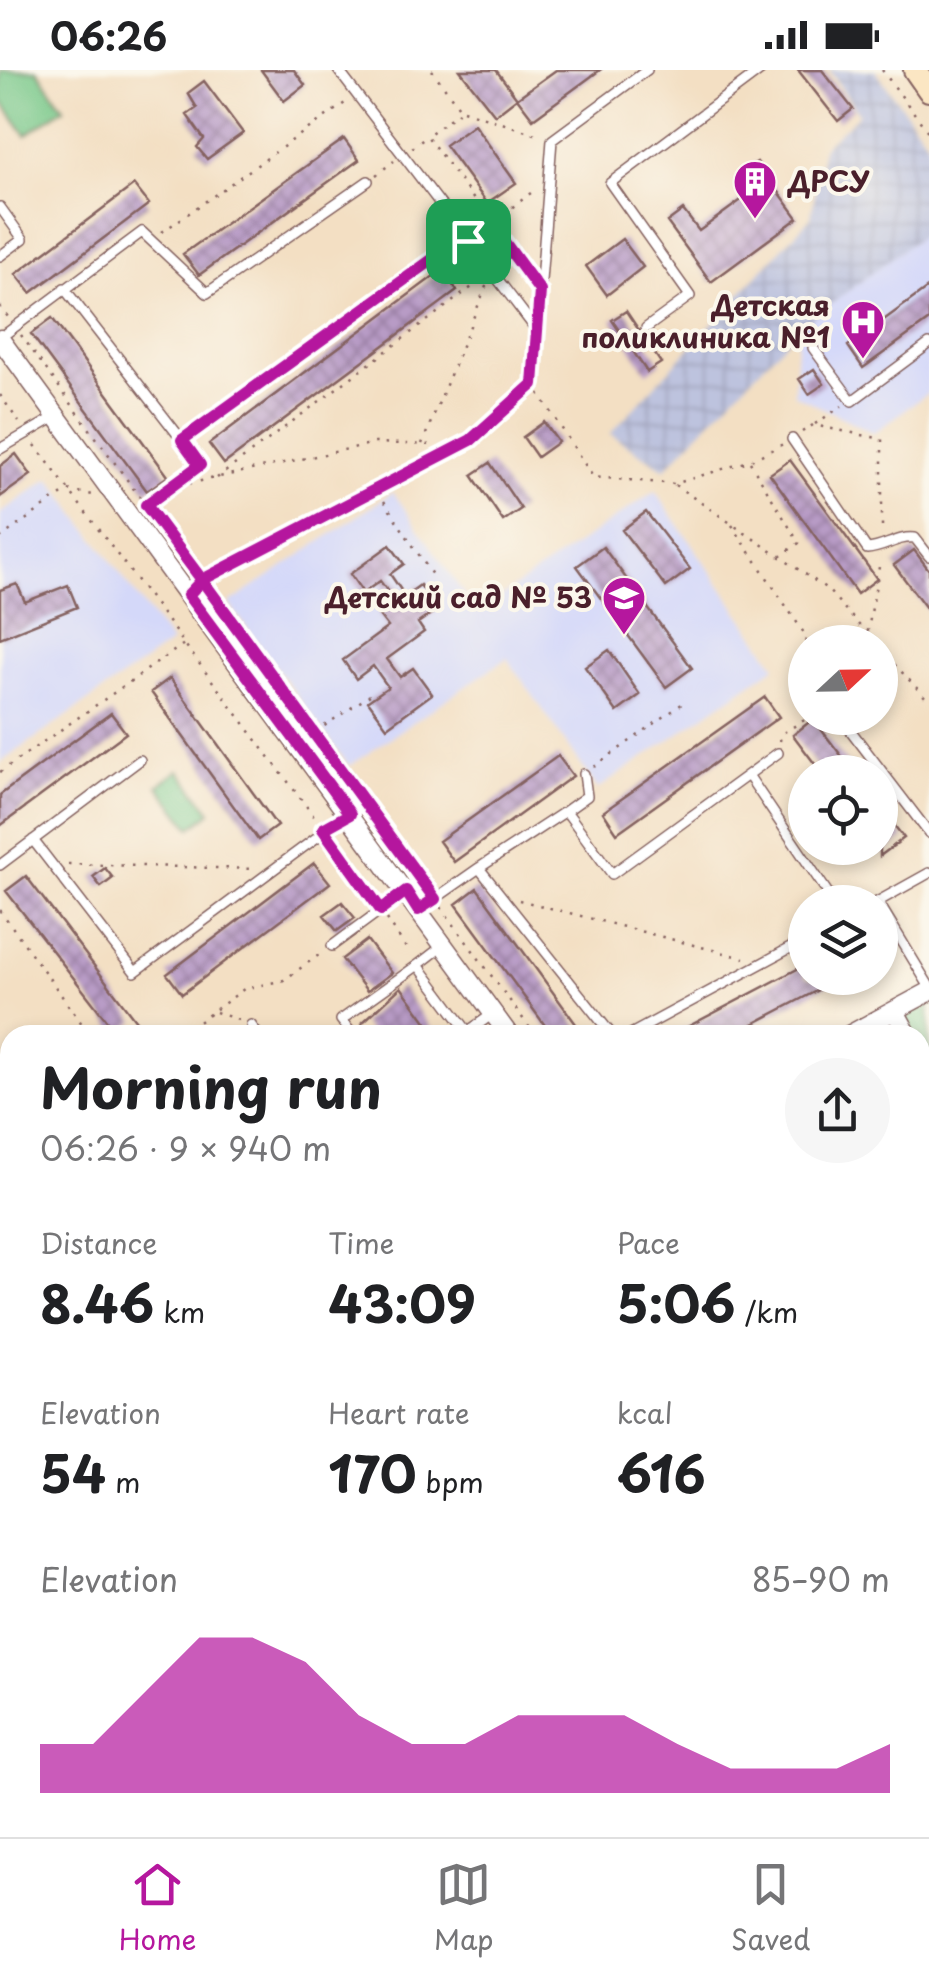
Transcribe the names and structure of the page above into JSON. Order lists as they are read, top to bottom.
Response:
{
  "places": {
    "building": ["ДРСУ"],
    "hospital": ["Детская поликлиника №1"],
    "school or university": ["Детский сад № 53"]
  },
  "north": "right",
  "page": {
    "status": "06:26",
    "heading": ["Morning run", "06:26 · 9 × 940 m"],
    "stats": [
      ["Distance", "8.46 km"],
      ["Time", "43:09"],
      ["Pace", "5:06 /km"],
      ["Elevation", "54 m"],
      ["Heart rate", "170 bpm"],
      ["kcal", "616"]
    ],
    "chart": ["Elevation", "85–90 m"],
    "tabs": ["Home", "Map", "Saved"]
  }
}
